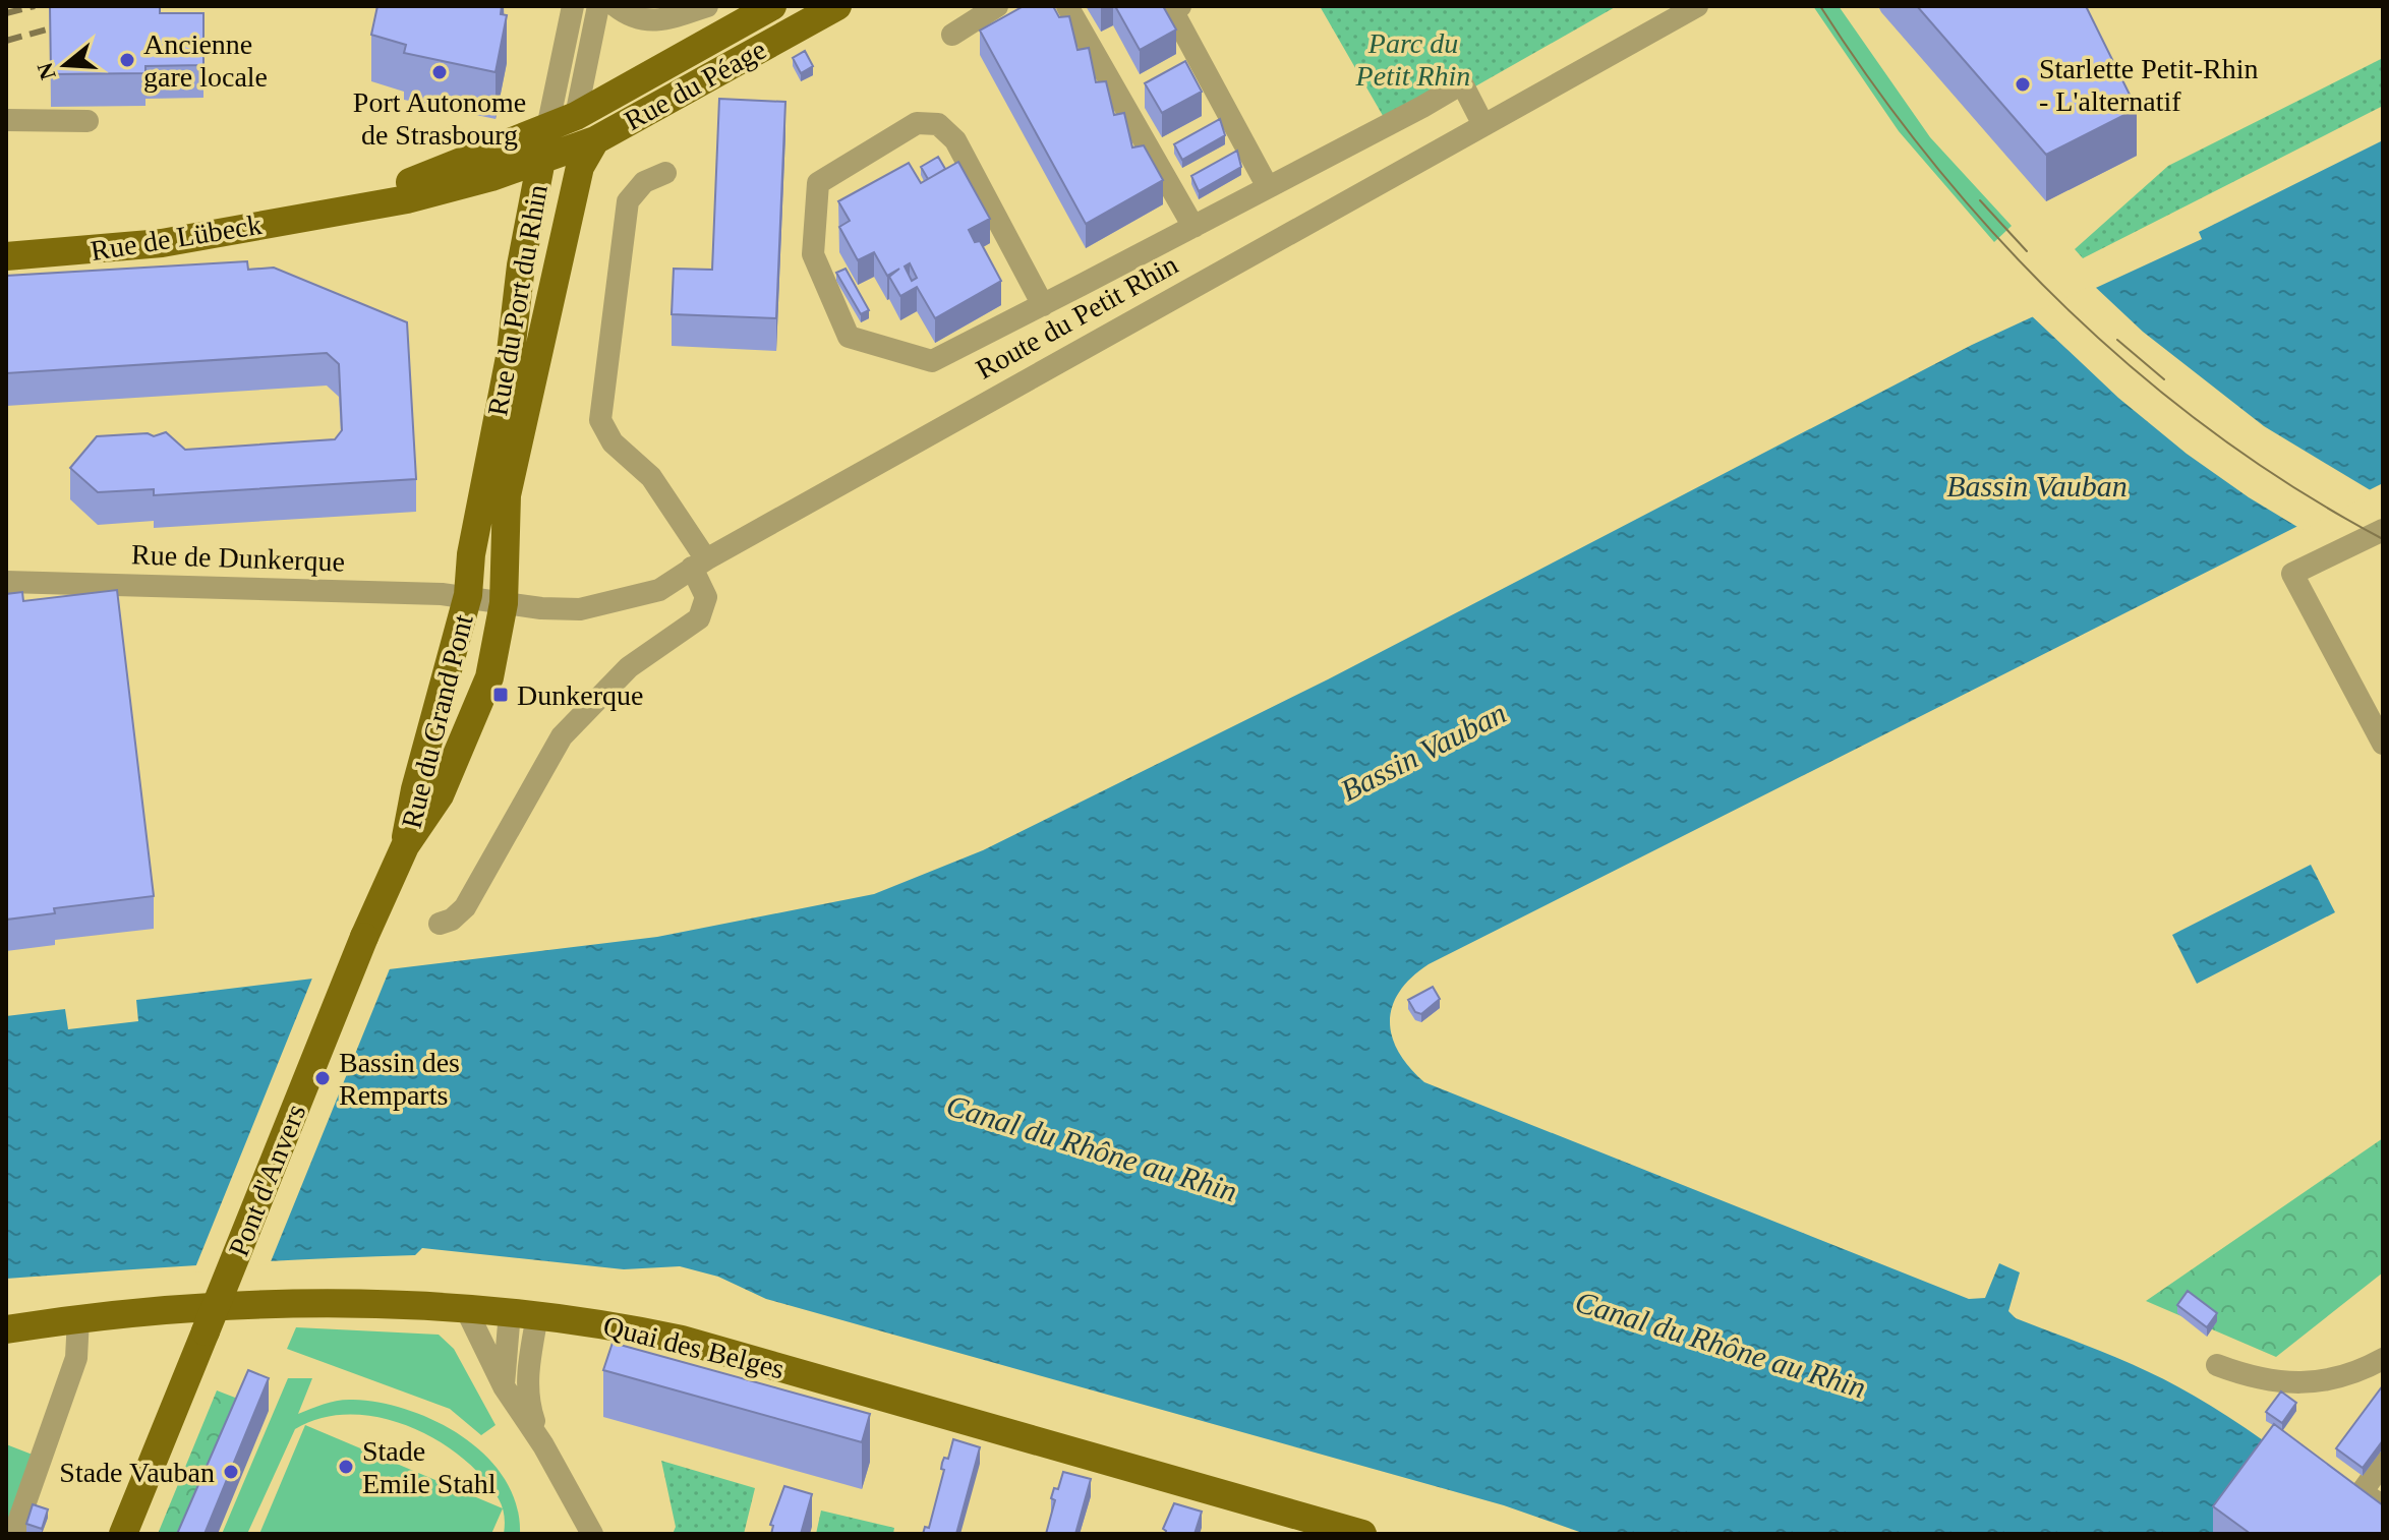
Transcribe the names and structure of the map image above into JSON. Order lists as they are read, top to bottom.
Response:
{
  "streets": {
    "main road": [
      "Rue du Péage",
      "Rue de Lübeck",
      "Rue du Port du Rhin",
      "Rue du Grand Pont",
      "Pont d'Anvers",
      "Quai des Belges"
    ],
    "street": ["Route du Petit Rhin", "Rue de Dunkerque"]
  },
  "crossings": [
    ["Rue du Péage", "Rue de Lübeck"],
    ["Rue du Péage", "Rue du Port du Rhin"],
    ["Rue de Lübeck", "Rue du Port du Rhin"],
    ["Rue du Port du Rhin", "Route du Petit Rhin"],
    ["Rue du Port du Rhin", "Rue de Dunkerque"],
    ["Rue du Port du Rhin", "Rue du Grand Pont"],
    ["Route du Petit Rhin", "Rue de Dunkerque"],
    ["Route du Petit Rhin", "Rue du Grand Pont"],
    ["Rue de Dunkerque", "Rue du Grand Pont"],
    ["Rue du Grand Pont", "Pont d'Anvers"]
  ],
  "water": ["Bassin Vauban", "Canal du Rhône au Rhin"],
  "parks": ["Parc du Petit Rhin"],
  "places": {
    "other": [
      "Ancienne gare locale",
      "Port Autonome de Strasbourg",
      "Starlette Petit-Rhin - L'alternatif",
      "Bassin des Remparts",
      "Stade Emile Stahl",
      "Stade Vauban"
    ],
    "transit": ["Dunkerque"]
  },
  "north": "left"
}
